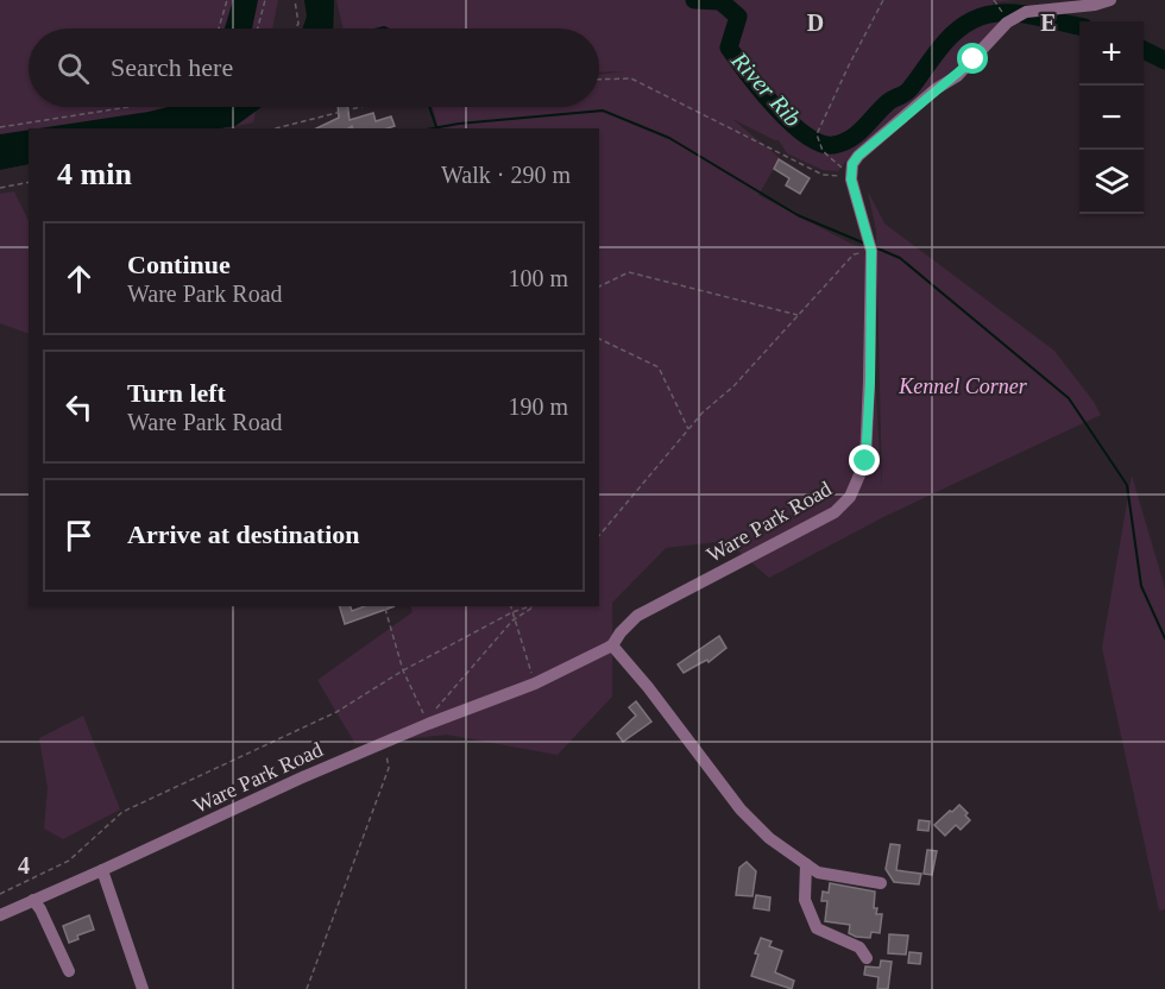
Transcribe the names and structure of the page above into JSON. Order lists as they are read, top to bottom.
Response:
{
  "streets": {
    "street": ["Ware Park Road"]
  },
  "water": ["River Rib"],
  "parks": ["Kennel Corner"],
  "page": {
    "map_buttons": ["+", "−"],
    "search": "Search here",
    "heading": ["4 min", "Walk · 290 m"],
    "list": [
      ["Continue", "Ware Park Road", "100 m"],
      ["Turn left", "Ware Park Road", "190 m"],
      "Arrive at destination"
    ]
  },
  "grid": {
    "columns": ["D", "E"],
    "rows": ["4"]
  }
}
